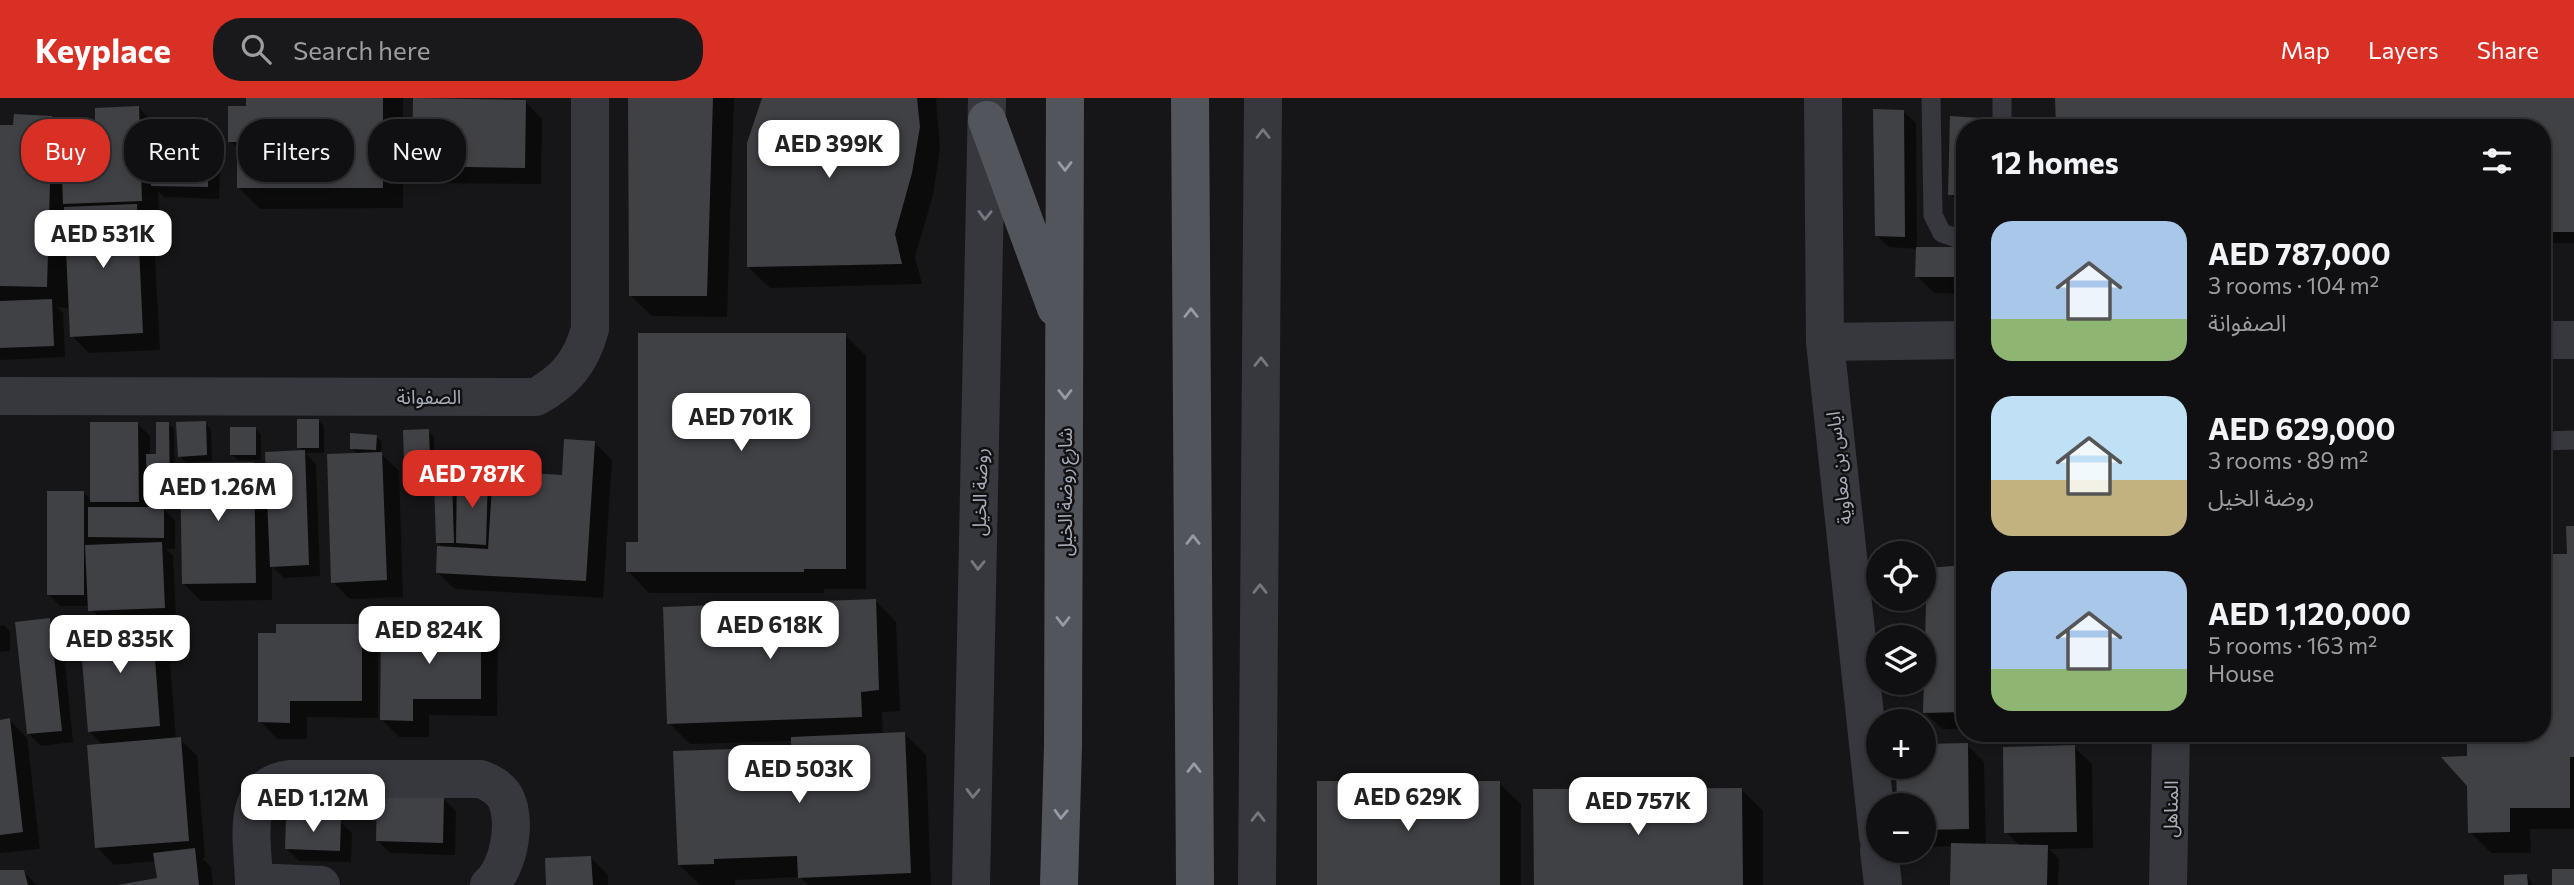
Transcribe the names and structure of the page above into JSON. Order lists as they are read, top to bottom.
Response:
{
  "streets": {
    "main road": ["شارع روضة الخيل"],
    "street": [
      "الصفوانة",
      "اياس بن معاوية",
      "روضة الخيل",
      "المناهل"
    ]
  },
  "page": {
    "header": "Keyplace",
    "search": "Search here",
    "nav": ["Map", "Layers", "Share"],
    "chip": [
      "Buy",
      "Rent",
      "Filters",
      "New"
    ],
    "heading": "12 homes",
    "price": [
      "AED 399K",
      "AED 531K",
      "AED 701K",
      "AED 787K",
      "AED 1.26M",
      "AED 618K",
      "AED 824K",
      "AED 835K",
      "AED 503K",
      "AED 629K",
      "AED 1.12M",
      "AED 757K"
    ],
    "list": [
      {
        "name": "AED 787,000",
        "note": "3 rooms · 104 m² · الصفوانة"
      },
      {
        "name": "AED 629,000",
        "note": "3 rooms · 89 m² · روضة الخيل"
      },
      {
        "name": "AED 1,120,000",
        "note": "5 rooms · 163 m² · House"
      }
    ],
    "map_buttons": ["+", "−"]
  }
}
